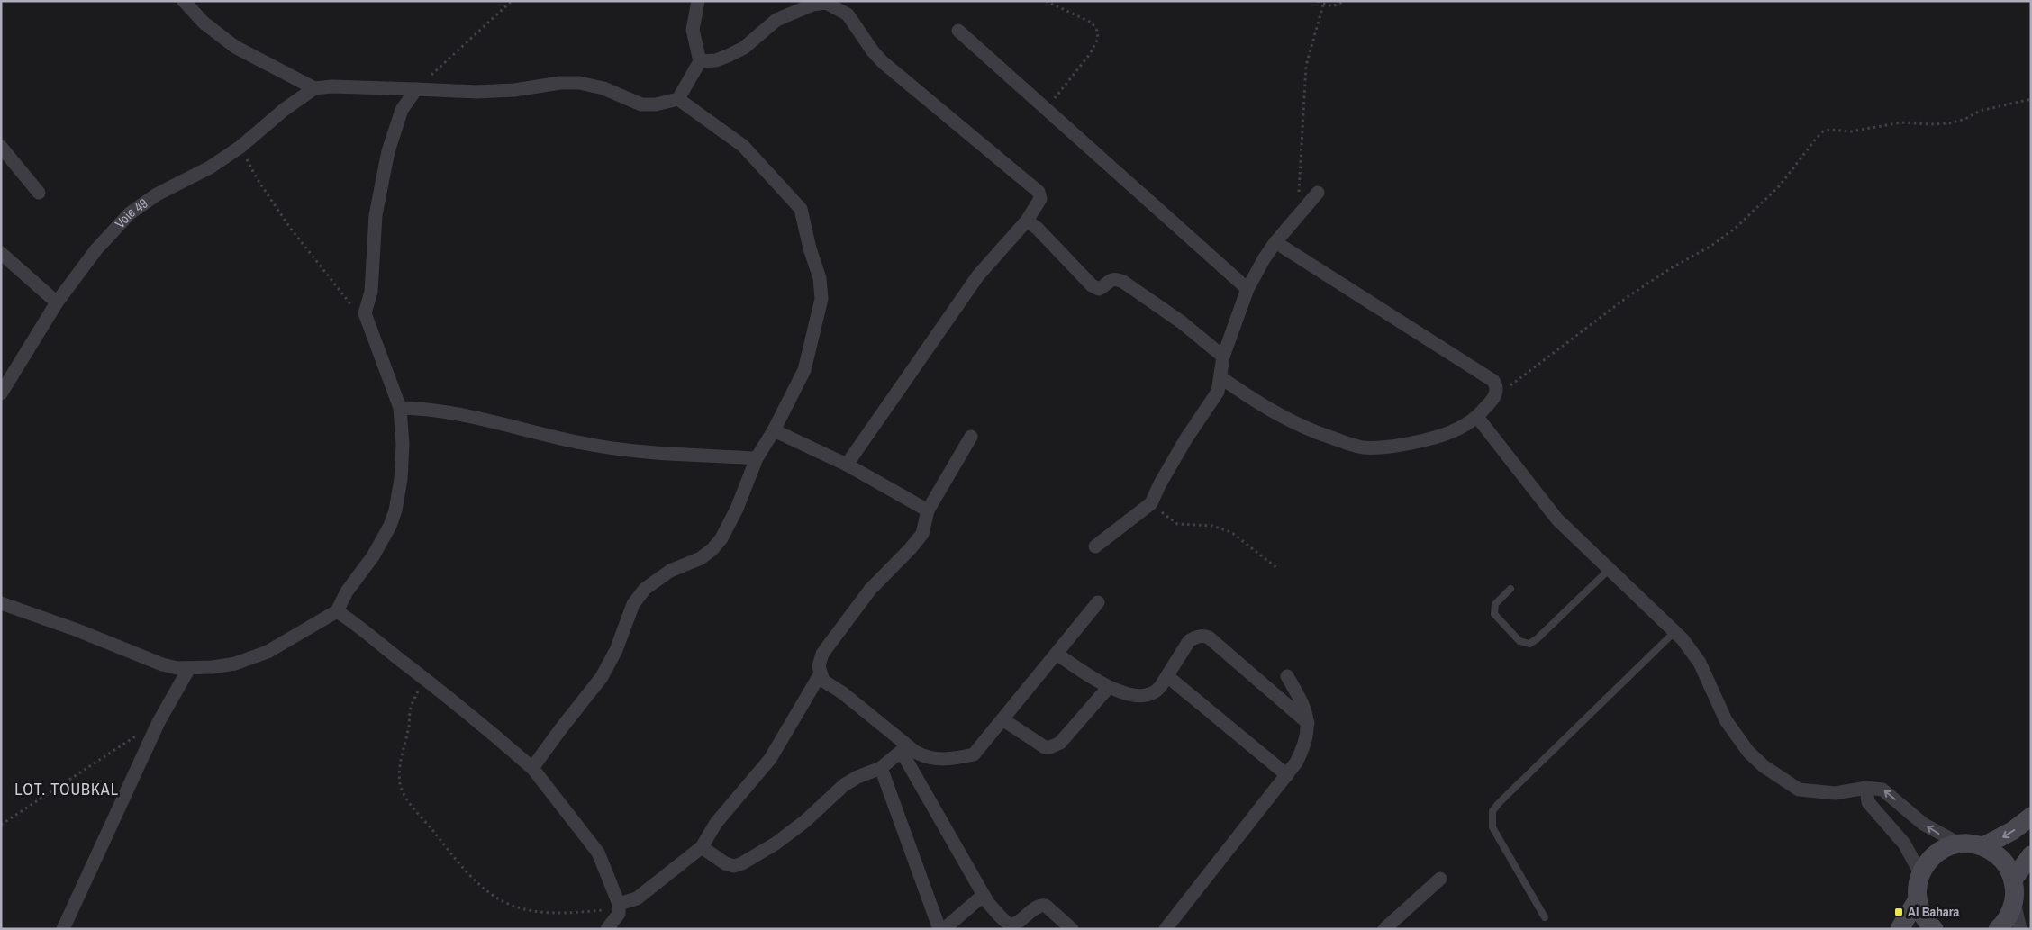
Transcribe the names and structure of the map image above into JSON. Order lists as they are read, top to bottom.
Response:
{
  "streets": {
    "street": ["Voie 49"]
  },
  "districts": ["LOT. TOUBKAL"],
  "places": {
    "transit": ["Al Bahara"]
  }
}
